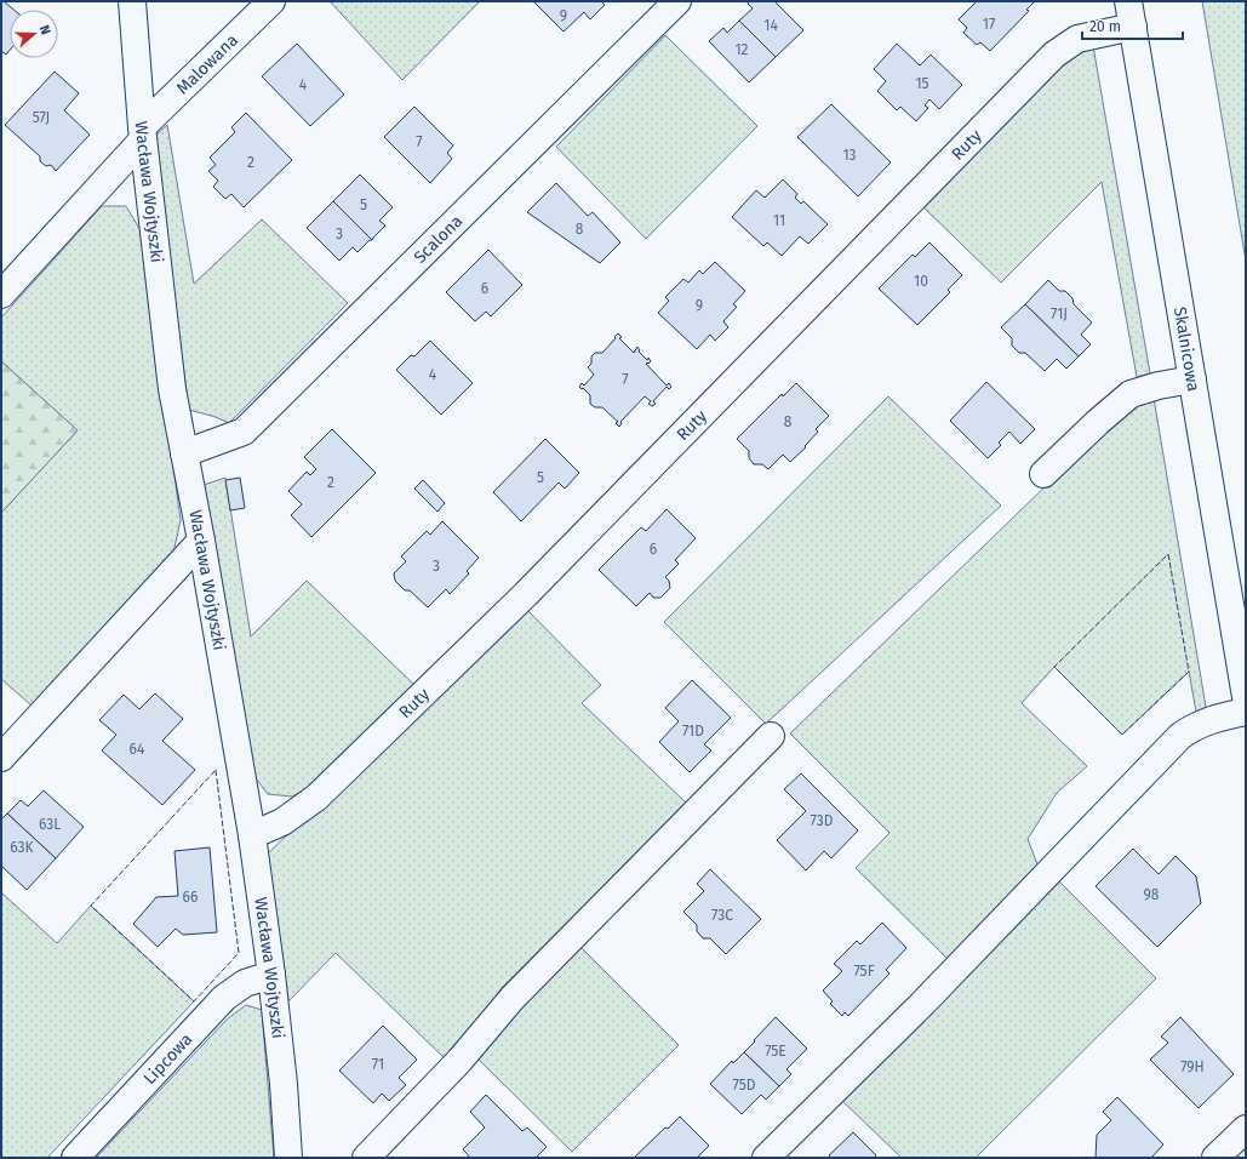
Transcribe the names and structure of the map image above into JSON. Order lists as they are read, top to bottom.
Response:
{
  "streets": {
    "street": [
      "Malowana",
      "Ruty",
      "Wacława Wojtyszki",
      "Scalona",
      "Skalnicowa",
      "Lipcowa"
    ]
  },
  "crossings": [
    ["Malowana", "Wacława Wojtyszki"],
    ["Ruty", "Wacława Wojtyszki"],
    ["Ruty", "Skalnicowa"],
    ["Wacława Wojtyszki", "Scalona"],
    ["Wacława Wojtyszki", "Lipcowa"]
  ],
  "house_numbers": [
    "9",
    "17",
    "14",
    "12",
    "15",
    "4",
    "57J",
    "7",
    "13",
    "2",
    "5",
    "11",
    "8",
    "3",
    "10",
    "6",
    "9",
    "71J",
    "4",
    "7",
    "8",
    "5",
    "2",
    "6",
    "3",
    "71D",
    "64",
    "73D",
    "63L",
    "63K",
    "98",
    "66",
    "73C",
    "75F",
    "75E",
    "71",
    "79H",
    "75D"
  ],
  "scale_bar": "20 m",
  "north": "right"
}
